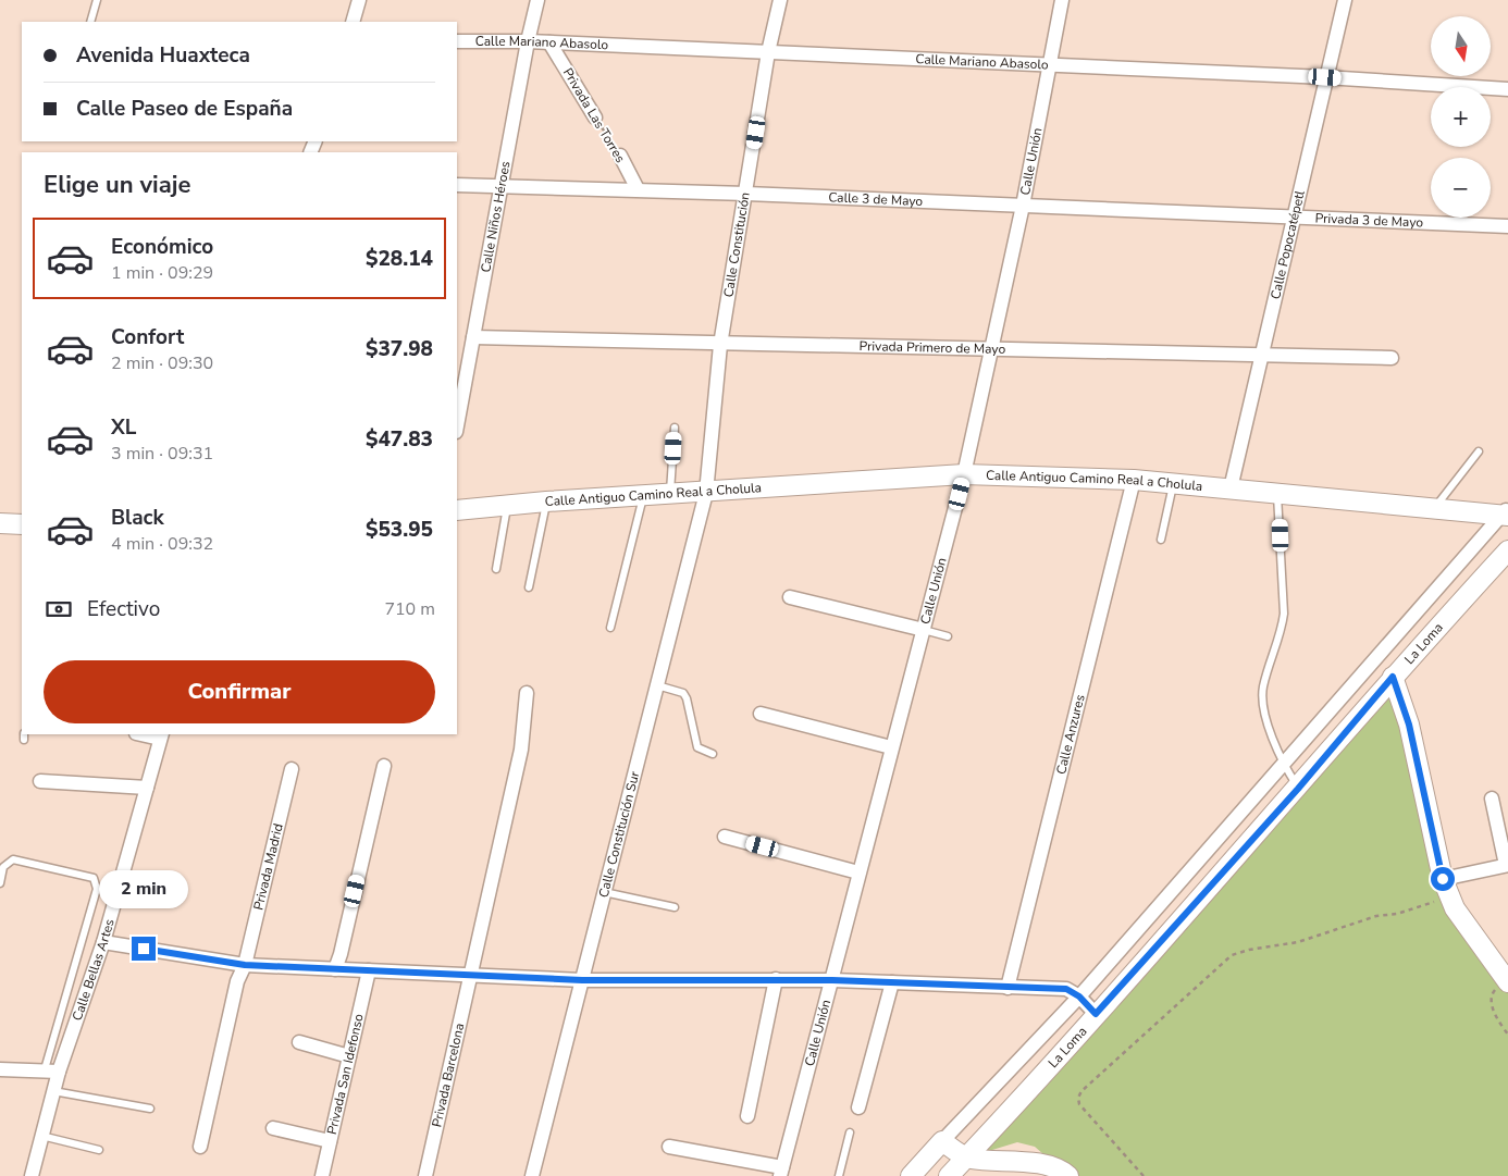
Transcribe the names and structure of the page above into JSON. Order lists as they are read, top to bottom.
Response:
{
  "streets": {
    "street": [
      "Calle Mariano Abasolo",
      "Privada Las Torres",
      "Calle Unión",
      "Calle 3 de Mayo",
      "Calle Niños Héroes",
      "Privada 3 de Mayo",
      "Calle Popocatépetl",
      "Calle Constitución",
      "Privada Primero de Mayo",
      "Calle Antiguo Camino Real a Cholula",
      "La Loma",
      "Calle Anzures",
      "Calle Constitución Sur",
      "Privada Madrid",
      "Calle Bellas Artes",
      "Privada San Idefonso",
      "Privada Barcelona"
    ]
  },
  "crossings": [
    ["Calle Mariano Abasolo", "Privada Las Torres"],
    ["Calle Mariano Abasolo", "Calle Unión"],
    ["Calle Mariano Abasolo", "Calle Niños Héroes"],
    ["Calle Mariano Abasolo", "Calle Popocatépetl"],
    ["Calle Mariano Abasolo", "Calle Constitución"],
    ["Privada Las Torres", "Calle 3 de Mayo"],
    ["Calle Unión", "Calle 3 de Mayo"],
    ["Calle Unión", "Privada Primero de Mayo"],
    ["Calle Unión", "Calle Antiguo Camino Real a Cholula"],
    ["Calle 3 de Mayo", "Calle Niños Héroes"],
    ["Calle 3 de Mayo", "Privada 3 de Mayo"],
    ["Calle 3 de Mayo", "Calle Popocatépetl"],
    ["Calle 3 de Mayo", "Calle Constitución"],
    ["Calle Niños Héroes", "Privada Primero de Mayo"],
    ["Privada 3 de Mayo", "Calle Popocatépetl"],
    ["Calle Popocatépetl", "Privada Primero de Mayo"],
    ["Calle Popocatépetl", "Calle Antiguo Camino Real a Cholula"],
    ["Calle Constitución", "Privada Primero de Mayo"],
    ["Calle Constitución", "Calle Antiguo Camino Real a Cholula"],
    ["Calle Constitución", "Calle Constitución Sur"],
    ["Calle Antiguo Camino Real a Cholula", "Calle Anzures"],
    ["Calle Antiguo Camino Real a Cholula", "Calle Constitución Sur"]
  ],
  "north": "bottom",
  "page": {
    "map_buttons": ["+", "−"],
    "banner": ["Avenida Huaxteca", "Calle Paseo de España"],
    "heading": "Elige un viaje",
    "list": [
      {
        "name": "Económico",
        "note": "1 min · 09:29",
        "value": "$28.14"
      },
      {
        "name": "Confort",
        "note": "2 min · 09:30",
        "value": "$37.98"
      },
      {
        "name": "XL",
        "note": "3 min · 09:31",
        "value": "$47.83"
      },
      {
        "name": "Black",
        "note": "4 min · 09:32",
        "value": "$53.95"
      }
    ],
    "pay": ["Efectivo", "710 m"],
    "buttons": "Confirmar",
    "bubble": "2 min"
  }
}
